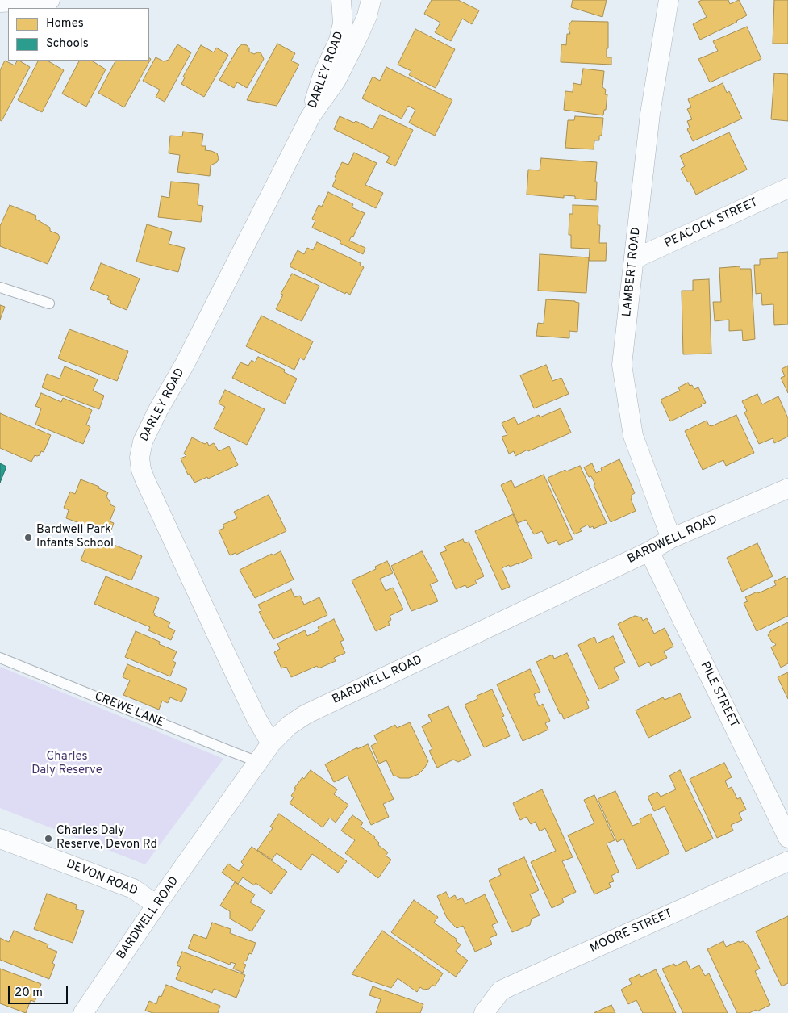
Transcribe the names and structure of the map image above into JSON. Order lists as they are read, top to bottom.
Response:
{
  "streets": {
    "street": [
      "DARLEY ROAD",
      "PEACOCK STREET",
      "LAMBERT ROAD",
      "BARDWELL ROAD",
      "PILE STREET",
      "DEVON ROAD",
      "MOORE STREET"
    ],
    "lane": ["CREWE LANE"]
  },
  "crossings": [
    ["DARLEY ROAD", "BARDWELL ROAD"],
    ["PEACOCK STREET", "LAMBERT ROAD"],
    ["LAMBERT ROAD", "BARDWELL ROAD"],
    ["BARDWELL ROAD", "PILE STREET"],
    ["BARDWELL ROAD", "CREWE LANE"],
    ["BARDWELL ROAD", "DEVON ROAD"]
  ],
  "parks": ["Charles Daly Reserve"],
  "places": ["Bardwell Park Infants School", "Charles Daly Reserve, Devon Rd"],
  "legend": ["Homes", "Schools"],
  "scale_bar": "20 m"
}
